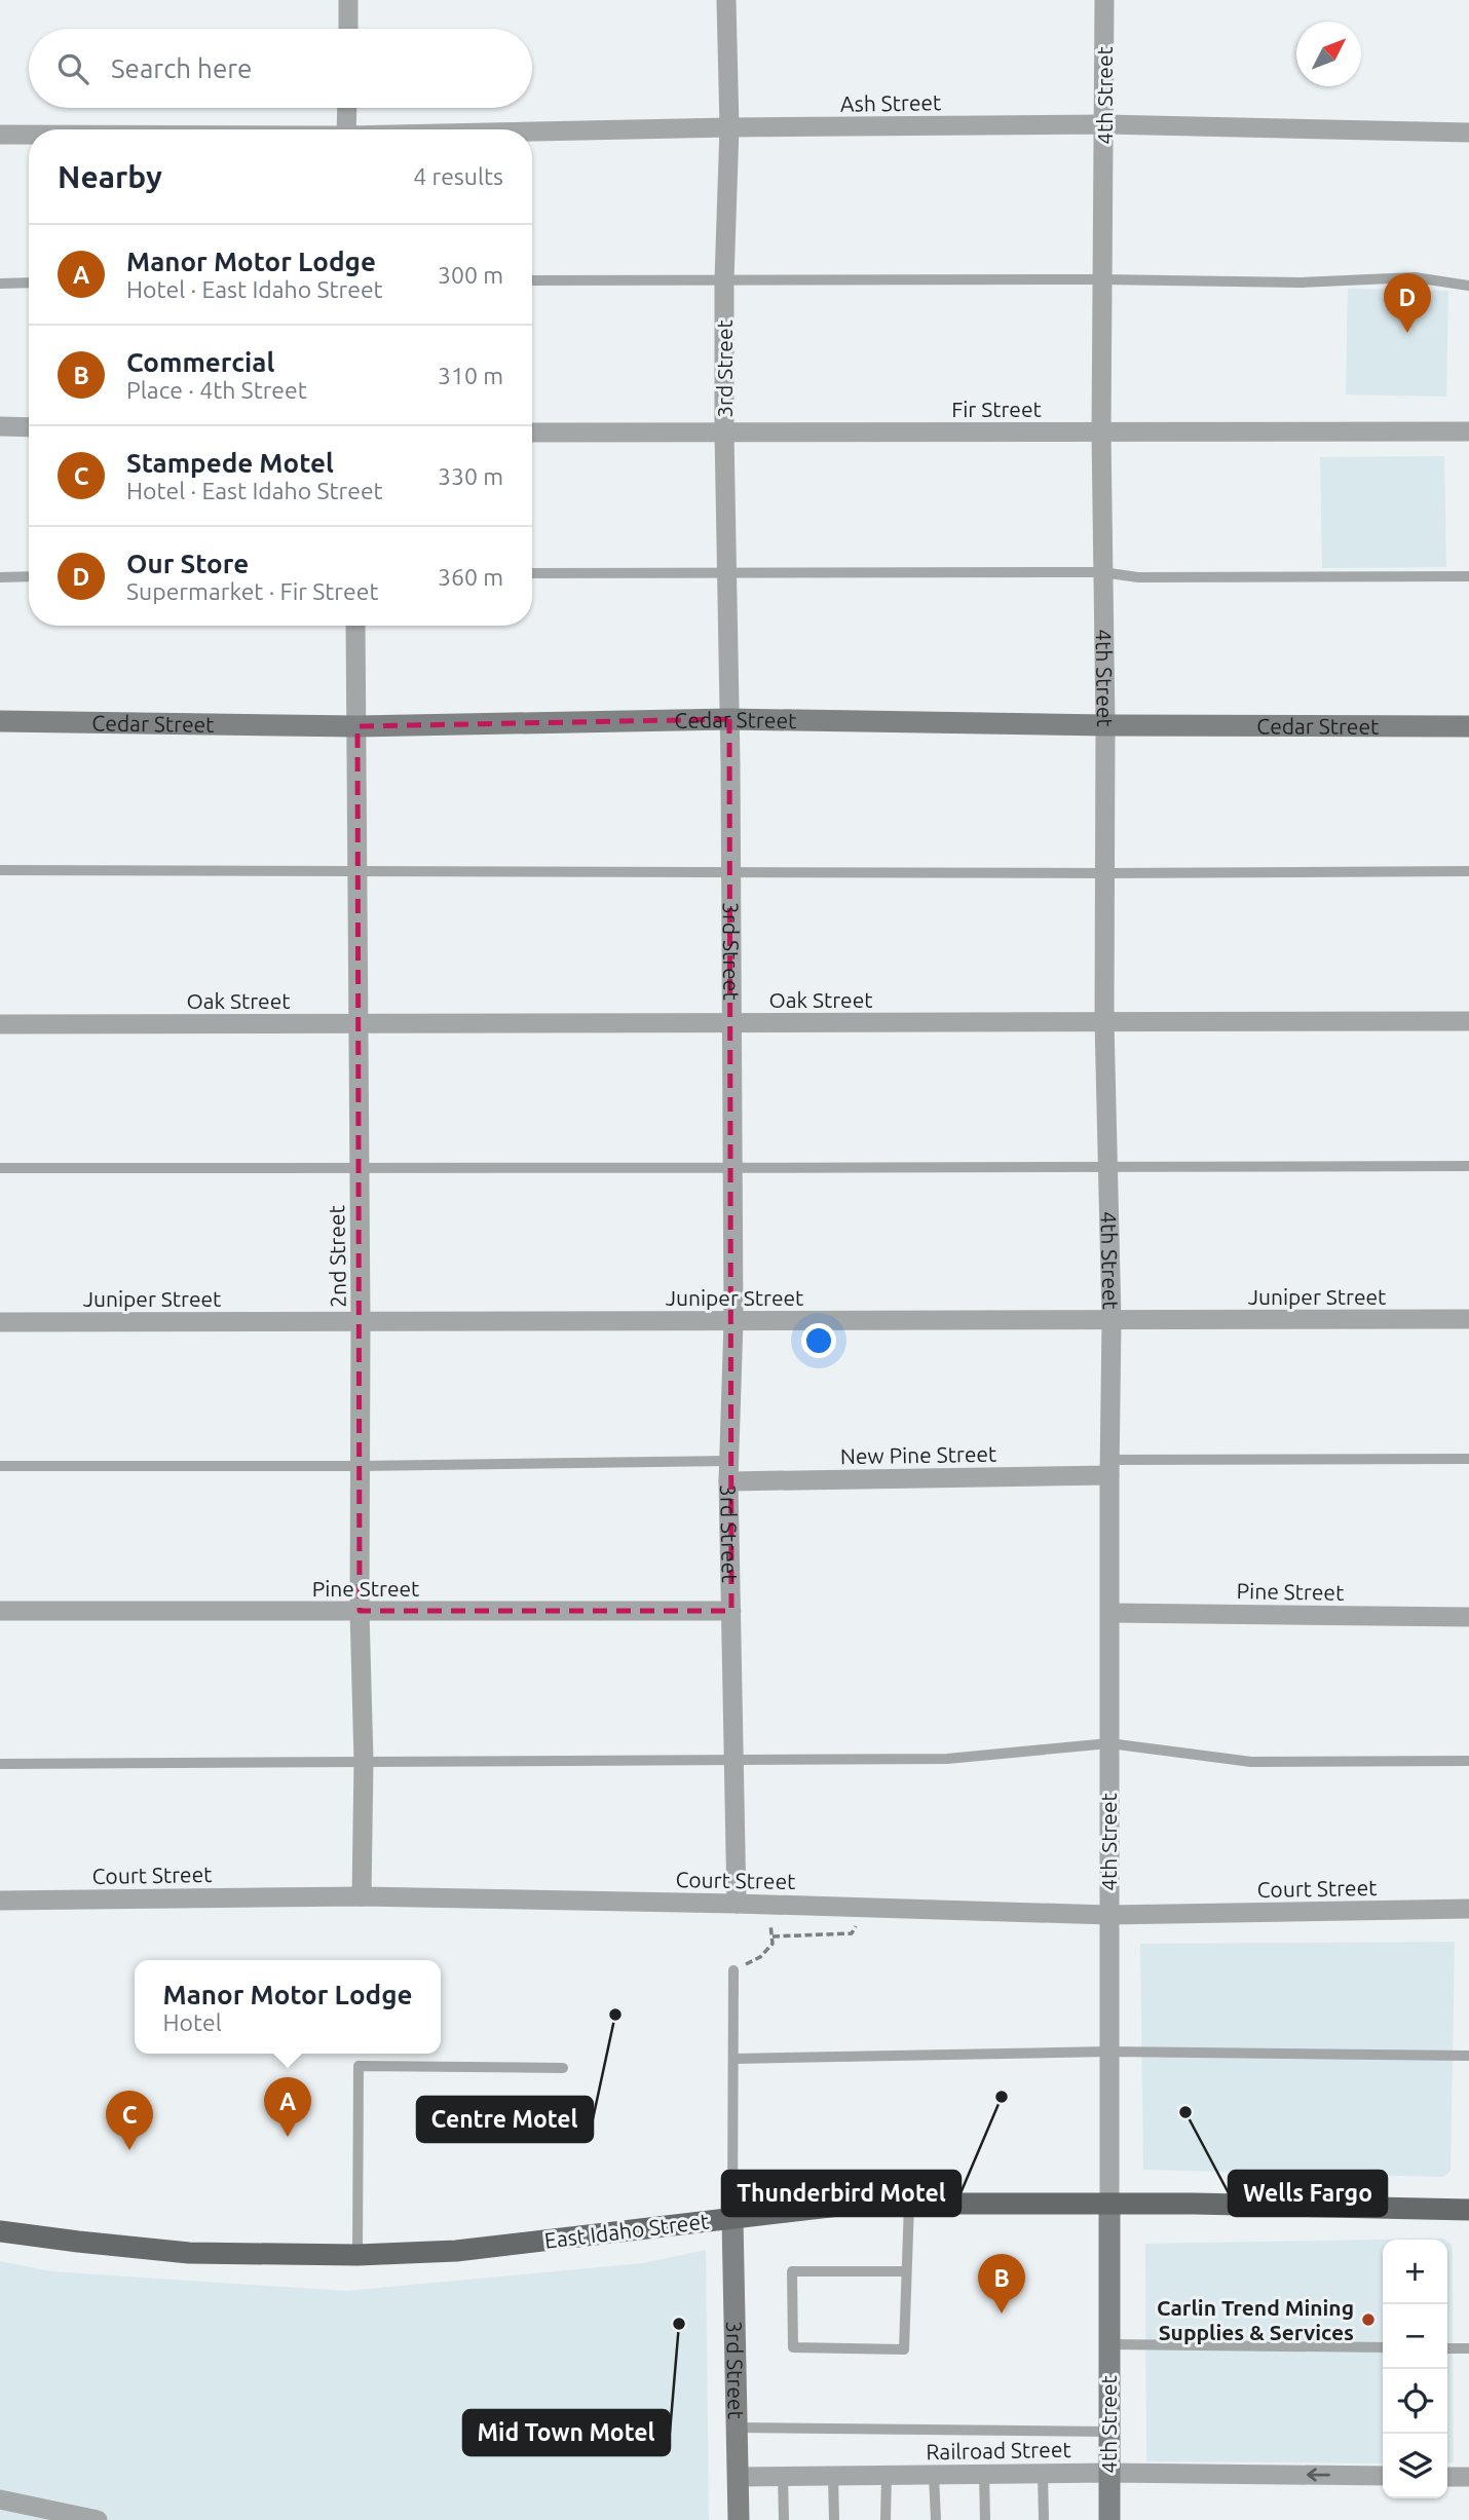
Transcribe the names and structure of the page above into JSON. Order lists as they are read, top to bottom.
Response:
{
  "streets": {
    "main road": ["East Idaho Street"],
    "street": [
      "4th Street",
      "Ash Street",
      "3rd Street",
      "Fir Street",
      "Cedar Street",
      "Oak Street",
      "2nd Street",
      "Juniper Street",
      "New Pine Street",
      "Pine Street",
      "Court Street",
      "Railroad Street"
    ]
  },
  "crossings": [
    ["4th Street", "Ash Street"],
    ["4th Street", "Fir Street"],
    ["4th Street", "Cedar Street"],
    ["4th Street", "Oak Street"],
    ["4th Street", "Juniper Street"],
    ["4th Street", "New Pine Street"],
    ["4th Street", "Pine Street"],
    ["4th Street", "Court Street"],
    ["4th Street", "East Idaho Street"],
    ["4th Street", "Railroad Street"],
    ["Ash Street", "3rd Street"],
    ["3rd Street", "Fir Street"],
    ["3rd Street", "Cedar Street"],
    ["3rd Street", "Oak Street"],
    ["3rd Street", "Juniper Street"],
    ["3rd Street", "New Pine Street"],
    ["3rd Street", "Pine Street"],
    ["3rd Street", "Court Street"],
    ["3rd Street", "East Idaho Street"],
    ["3rd Street", "Railroad Street"],
    ["Cedar Street", "2nd Street"],
    ["Oak Street", "2nd Street"],
    ["2nd Street", "Juniper Street"],
    ["2nd Street", "Pine Street"],
    ["2nd Street", "Court Street"]
  ],
  "one_way": ["Railroad Street"],
  "places": [
    "Centre Motel",
    "Thunderbird Motel",
    "Wells Fargo",
    "Carlin Trend Mining Supplies & Services",
    "Mid Town Motel"
  ],
  "north": "top right",
  "page": {
    "search": "Search here",
    "heading": ["Nearby", "4 results"],
    "list": [
      {
        "mark": "A",
        "name": "Manor Motor Lodge",
        "note": "Hotel · East Idaho Street",
        "value": "300 m"
      },
      {
        "mark": "B",
        "name": "Commercial",
        "note": "Place · 4th Street",
        "value": "310 m"
      },
      {
        "mark": "C",
        "name": "Stampede Motel",
        "note": "Hotel · East Idaho Street",
        "value": "330 m"
      },
      {
        "mark": "D",
        "name": "Our Store",
        "note": "Supermarket · Fir Street",
        "value": "360 m"
      }
    ],
    "pins": [
      "D",
      "A",
      "C",
      "B"
    ],
    "popup": ["Manor Motor Lodge", "Hotel"],
    "map_buttons": ["+", "−"]
  }
}
